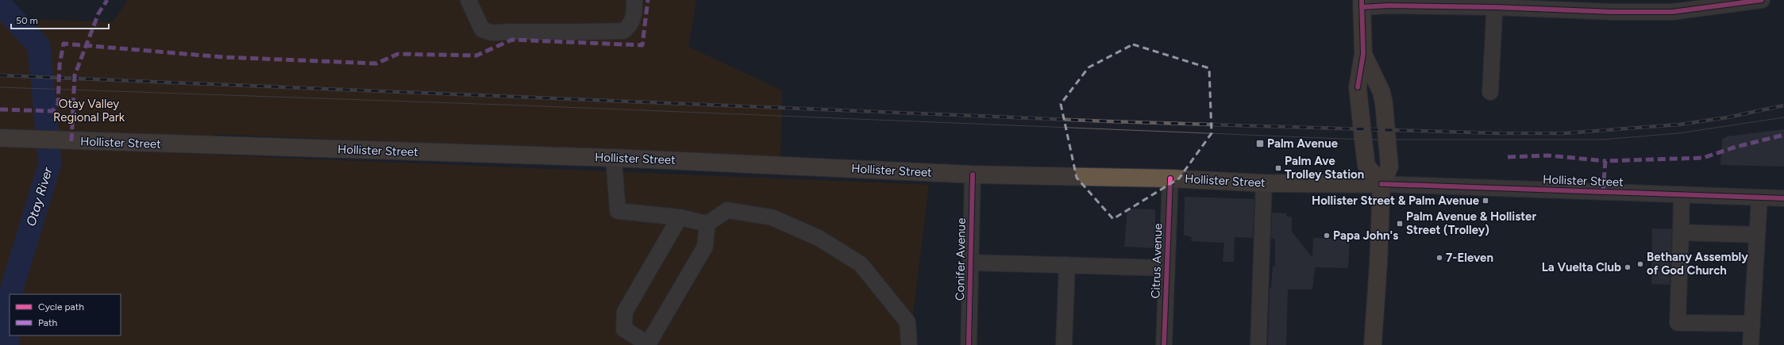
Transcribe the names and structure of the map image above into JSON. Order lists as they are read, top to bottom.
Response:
{
  "streets": {
    "main road": ["Hollister Street"],
    "street": ["Conifer Avenue", "Citrus Avenue"]
  },
  "crossings": [
    ["Hollister Street", "Conifer Avenue"],
    ["Hollister Street", "Citrus Avenue"]
  ],
  "water": ["Otay River"],
  "parks": ["Otay Valley Regional Park"],
  "places": {
    "transit": [
      "Palm Avenue",
      "Palm Ave Trolley Station",
      "Hollister Street & Palm Avenue",
      "Palm Avenue & Hollister Street (Trolley)"
    ],
    "other": [
      "Papa John's",
      "7-Eleven",
      "Bethany Assembly of God Church",
      "La Vuelta Club"
    ]
  },
  "legend": ["Cycle path", "Path"],
  "scale_bar": "50 m"
}
